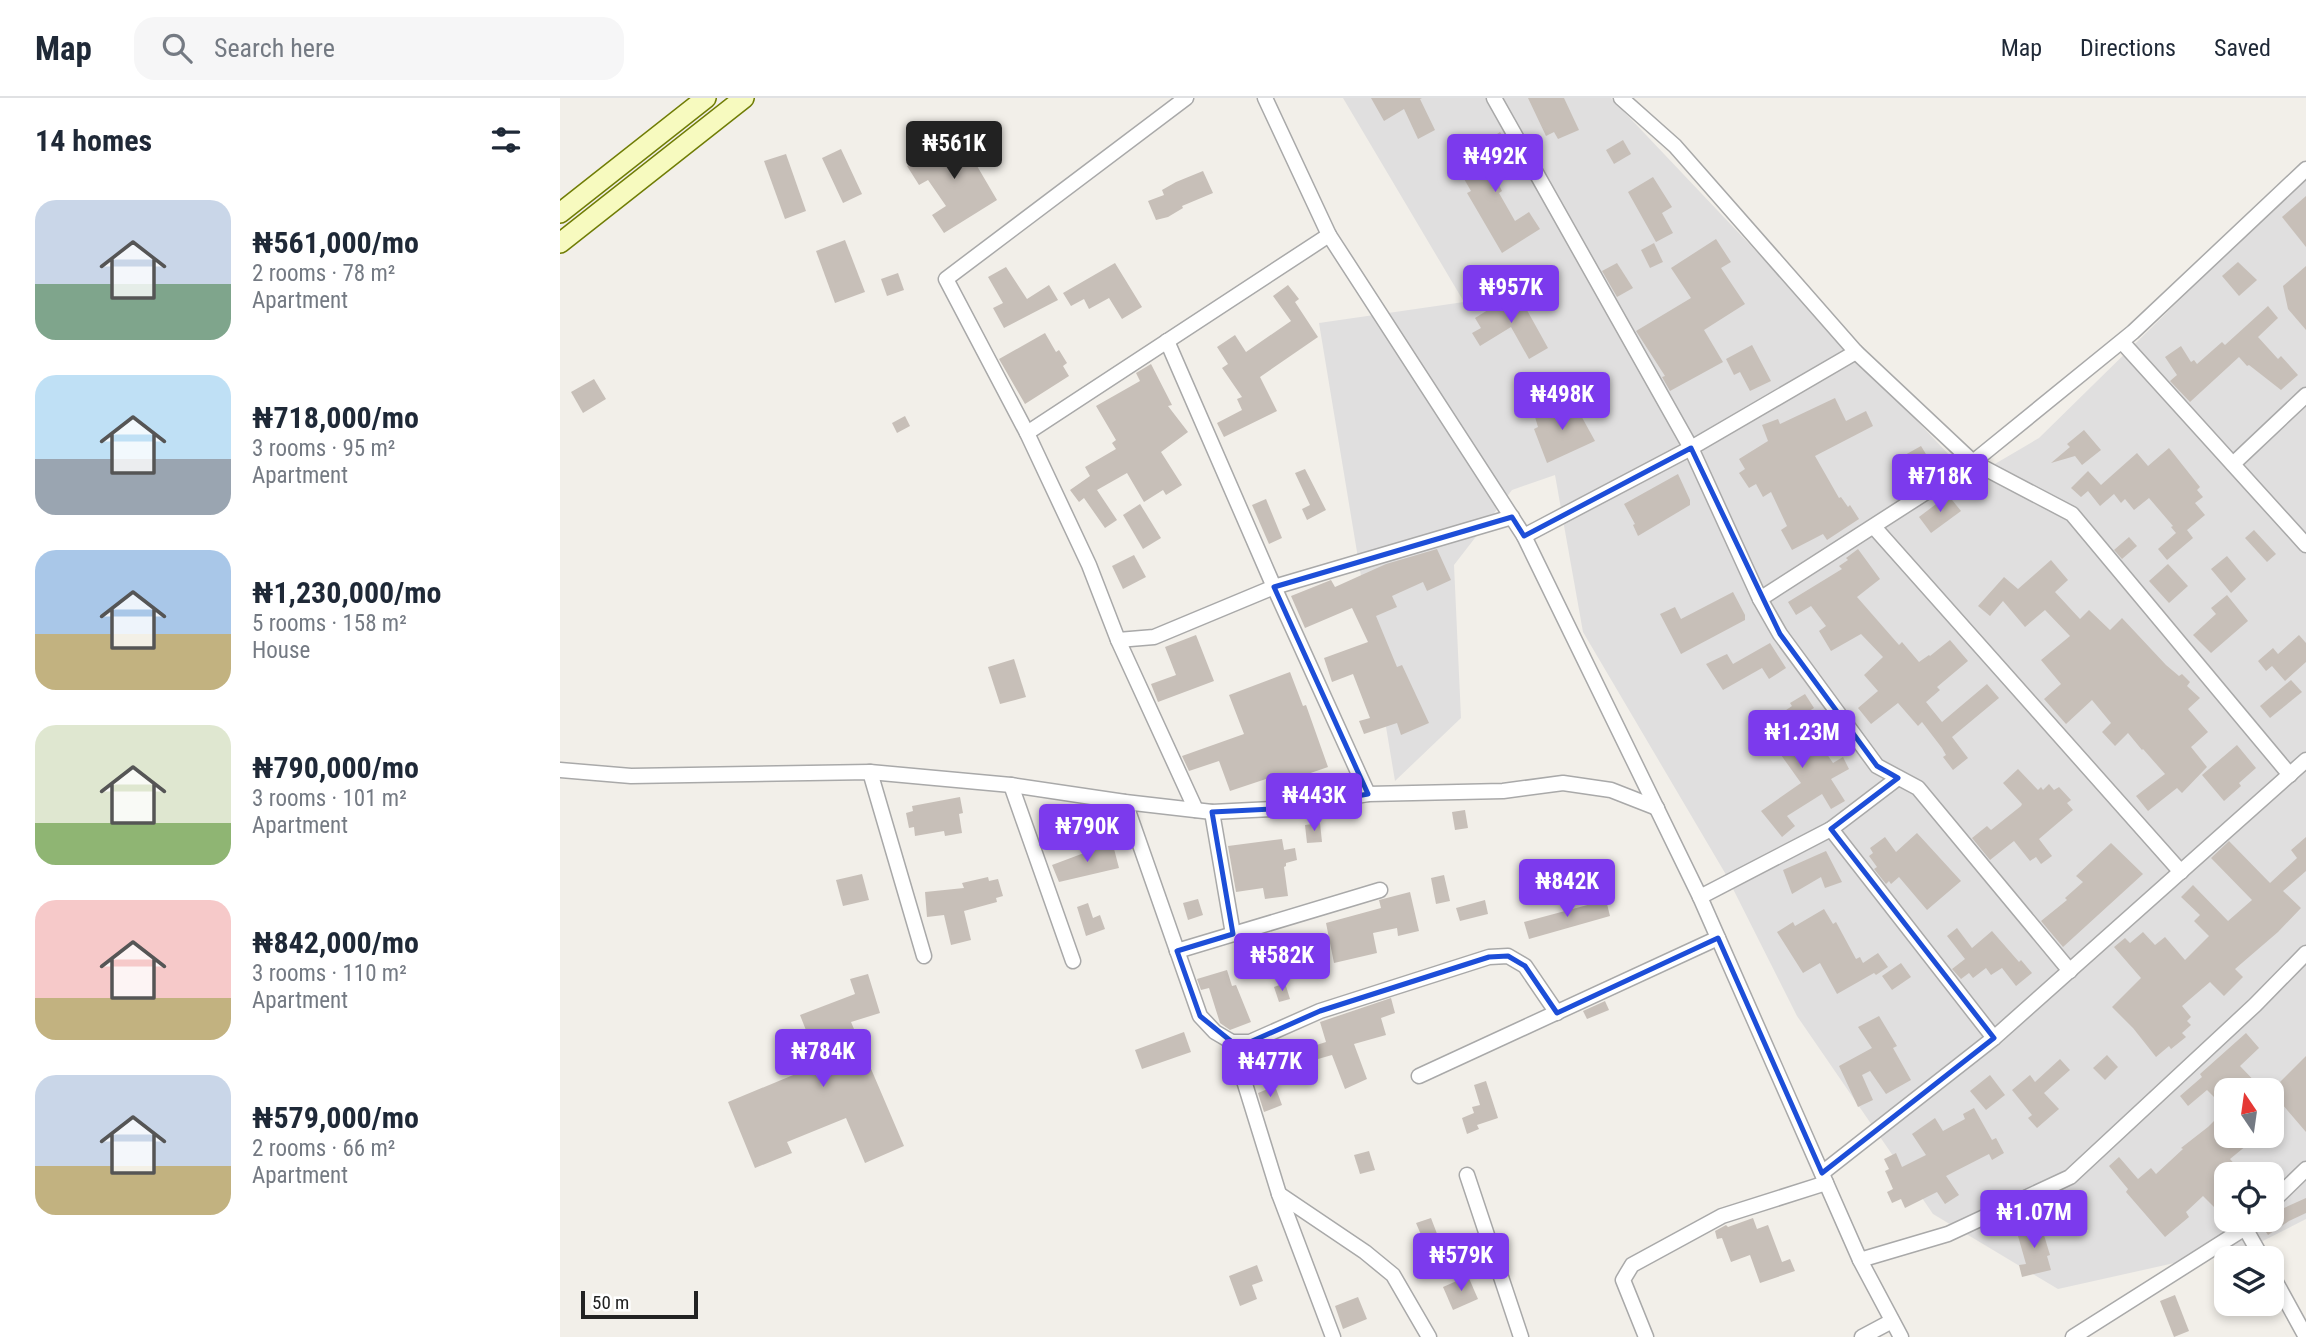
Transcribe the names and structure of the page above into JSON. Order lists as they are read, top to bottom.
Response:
{
  "scale_bar": "50 m",
  "north": "top",
  "page": {
    "header": "Map",
    "search": "Search here",
    "nav": ["Map", "Directions", "Saved"],
    "heading": "14 homes",
    "price": [
      "₦561K",
      "₦492K",
      "₦957K",
      "₦498K",
      "₦718K",
      "₦1.23M",
      "₦443K",
      "₦790K",
      "₦842K",
      "₦582K",
      "₦784K",
      "₦477K",
      "₦1.07M",
      "₦579K"
    ],
    "list": [
      {
        "name": "₦561,000/mo",
        "note": "2 rooms · 78 m² · Apartment"
      },
      {
        "name": "₦718,000/mo",
        "note": "3 rooms · 95 m² · Apartment"
      },
      {
        "name": "₦1,230,000/mo",
        "note": "5 rooms · 158 m² · House"
      },
      {
        "name": "₦790,000/mo",
        "note": "3 rooms · 101 m² · Apartment"
      },
      {
        "name": "₦842,000/mo",
        "note": "3 rooms · 110 m² · Apartment"
      },
      {
        "name": "₦579,000/mo",
        "note": "2 rooms · 66 m² · Apartment"
      }
    ],
    "scale": "50 m"
  }
}
